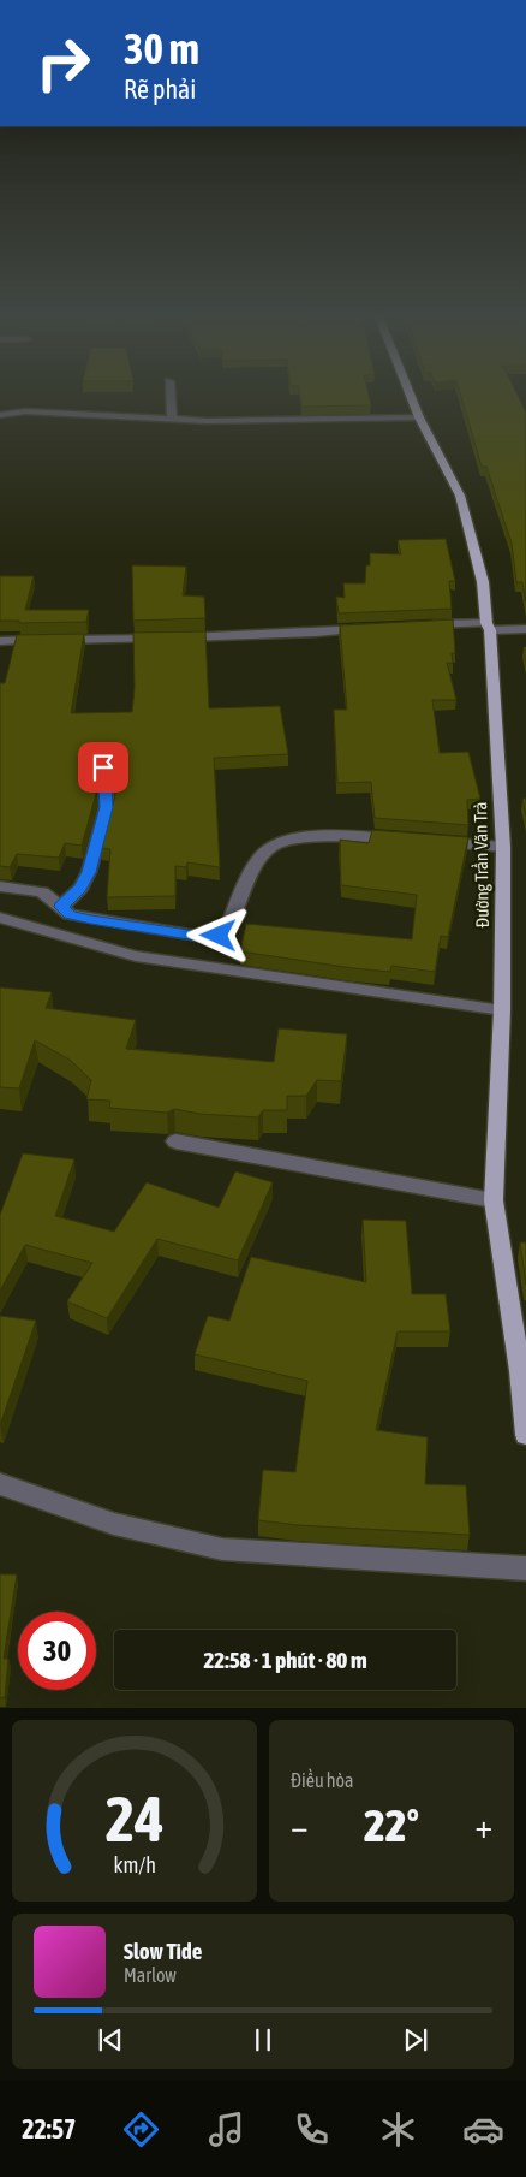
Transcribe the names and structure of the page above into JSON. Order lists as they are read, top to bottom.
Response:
{
  "streets": {
    "main road": ["Đường Trần Văn Trà"]
  },
  "page": {
    "turn": ["30 m", "Rẽ phải"],
    "limit": "30",
    "trip": "22:58 · 1 phút · 80 m",
    "tile": "Điều hòa",
    "heat": ["−", "22°", "+"],
    "song": ["Slow Tide", "Marlow"],
    "tabs": "22:57",
    "gauge": ["24", "km/h"]
  }
}
